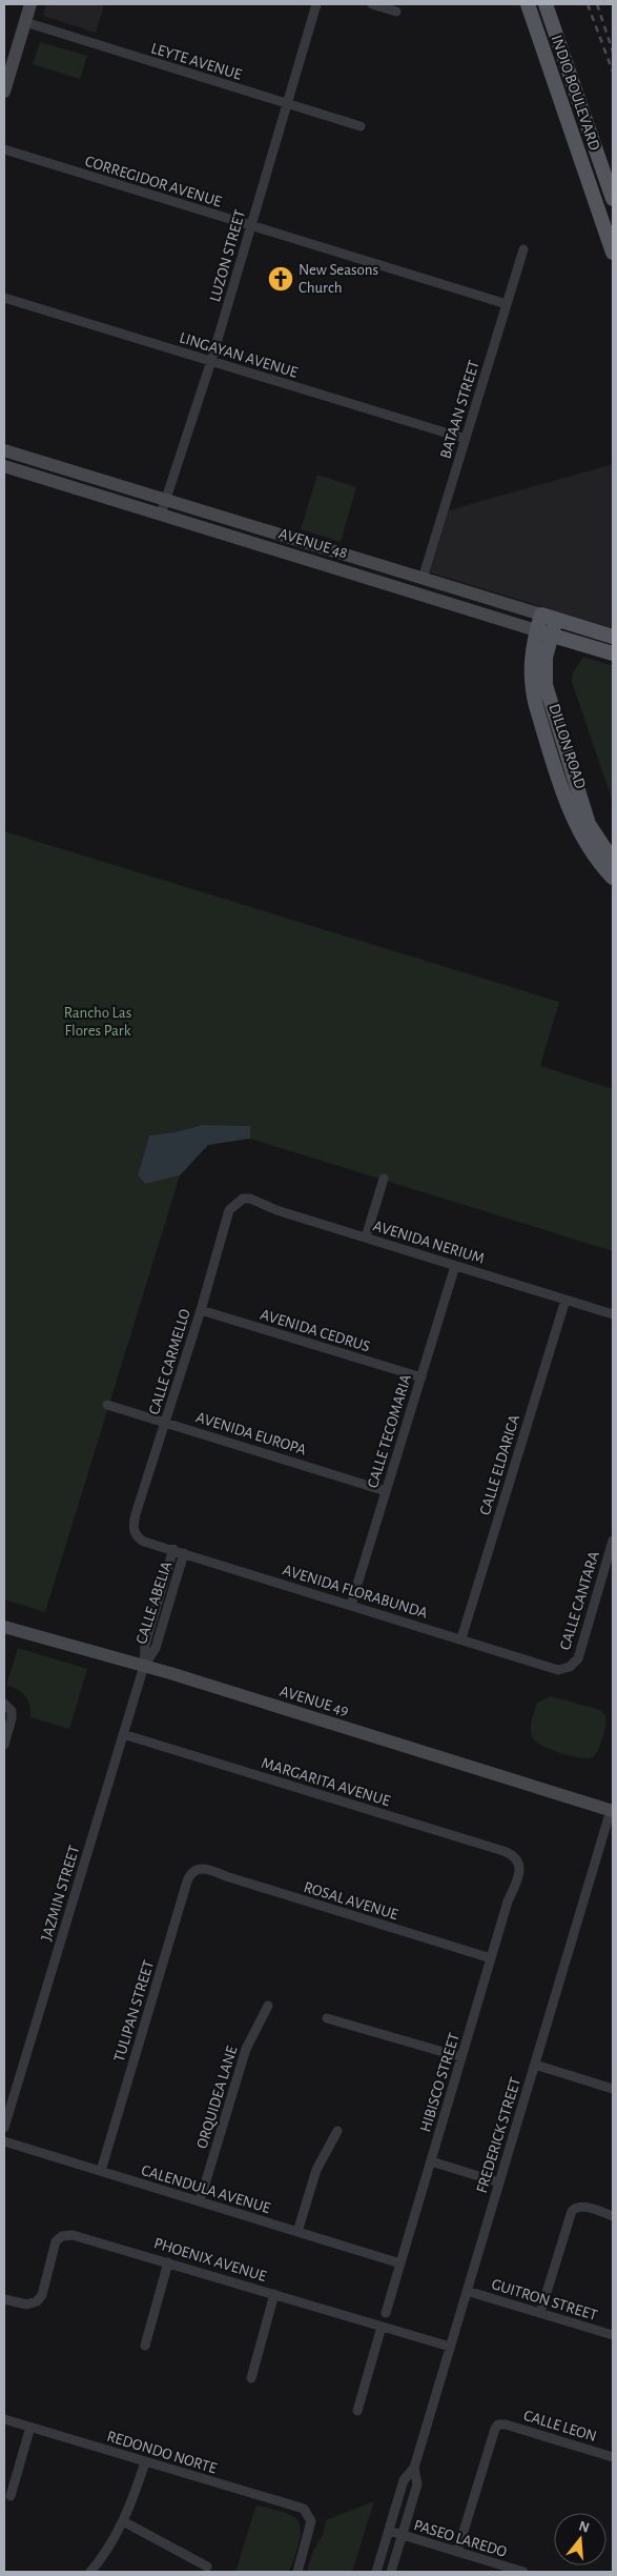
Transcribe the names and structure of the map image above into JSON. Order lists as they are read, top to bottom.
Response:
{
  "streets": {
    "main road": [
      "INDIO BOULEVARD",
      "AVENUE 48",
      "DILLON ROAD",
      "AVENUE 49"
    ],
    "street": [
      "LEYTE AVENUE",
      "CORREGIDOR AVENUE",
      "LUZON STREET",
      "LINGAYAN AVENUE",
      "BATAAN STREET",
      "AVENIDA NERIUM",
      "AVENIDA CEDRUS",
      "CALLE CARMELLO",
      "CALLE TECOMARIA",
      "AVENIDA EUROPA",
      "CALLE ELDARICA",
      "AVENIDA FLORABUNDA",
      "CALLE CANTARA",
      "CALLE ABELIA",
      "MARGARITA AVENUE",
      "JAZMIN STREET",
      "ROSAL AVENUE",
      "TULIPAN STREET",
      "HIBISCO STREET",
      "ORQUIDEA LANE",
      "FREDERICK STREET",
      "CALENDULA AVENUE",
      "PHOENIX AVENUE",
      "GUITRON STREET",
      "CALLE LEON",
      "REDONDO NORTE",
      "PASEO LAREDO"
    ]
  },
  "crossings": [
    ["LEYTE AVENUE", "LUZON STREET"],
    ["CORREGIDOR AVENUE", "LUZON STREET"],
    ["CORREGIDOR AVENUE", "BATAAN STREET"],
    ["LUZON STREET", "LINGAYAN AVENUE"],
    ["LUZON STREET", "AVENUE 48"],
    ["LINGAYAN AVENUE", "BATAAN STREET"],
    ["BATAAN STREET", "AVENUE 48"],
    ["AVENUE 48", "DILLON ROAD"],
    ["AVENIDA NERIUM", "CALLE CARMELLO"],
    ["AVENIDA NERIUM", "CALLE TECOMARIA"],
    ["AVENIDA NERIUM", "CALLE ELDARICA"],
    ["AVENIDA CEDRUS", "CALLE CARMELLO"],
    ["AVENIDA CEDRUS", "CALLE TECOMARIA"],
    ["CALLE CARMELLO", "AVENIDA EUROPA"],
    ["CALLE CARMELLO", "AVENIDA FLORABUNDA"],
    ["CALLE TECOMARIA", "AVENIDA EUROPA"],
    ["CALLE TECOMARIA", "AVENIDA FLORABUNDA"],
    ["CALLE ELDARICA", "AVENIDA FLORABUNDA"],
    ["AVENIDA FLORABUNDA", "CALLE CANTARA"],
    ["AVENIDA FLORABUNDA", "CALLE ABELIA"],
    ["CALLE ABELIA", "AVENUE 49"],
    ["CALLE ABELIA", "JAZMIN STREET"],
    ["AVENUE 49", "JAZMIN STREET"],
    ["AVENUE 49", "FREDERICK STREET"],
    ["MARGARITA AVENUE", "JAZMIN STREET"],
    ["MARGARITA AVENUE", "HIBISCO STREET"],
    ["ROSAL AVENUE", "TULIPAN STREET"],
    ["ROSAL AVENUE", "HIBISCO STREET"],
    ["TULIPAN STREET", "CALENDULA AVENUE"],
    ["HIBISCO STREET", "CALENDULA AVENUE"],
    ["ORQUIDEA LANE", "CALENDULA AVENUE"],
    ["FREDERICK STREET", "PHOENIX AVENUE"],
    ["FREDERICK STREET", "GUITRON STREET"],
    ["FREDERICK STREET", "PASEO LAREDO"],
    ["CALLE LEON", "PASEO LAREDO"]
  ],
  "parks": ["Rancho Las Flores Park"],
  "places": {
    "church": ["New Seasons Church"]
  },
  "north": "top"
}
